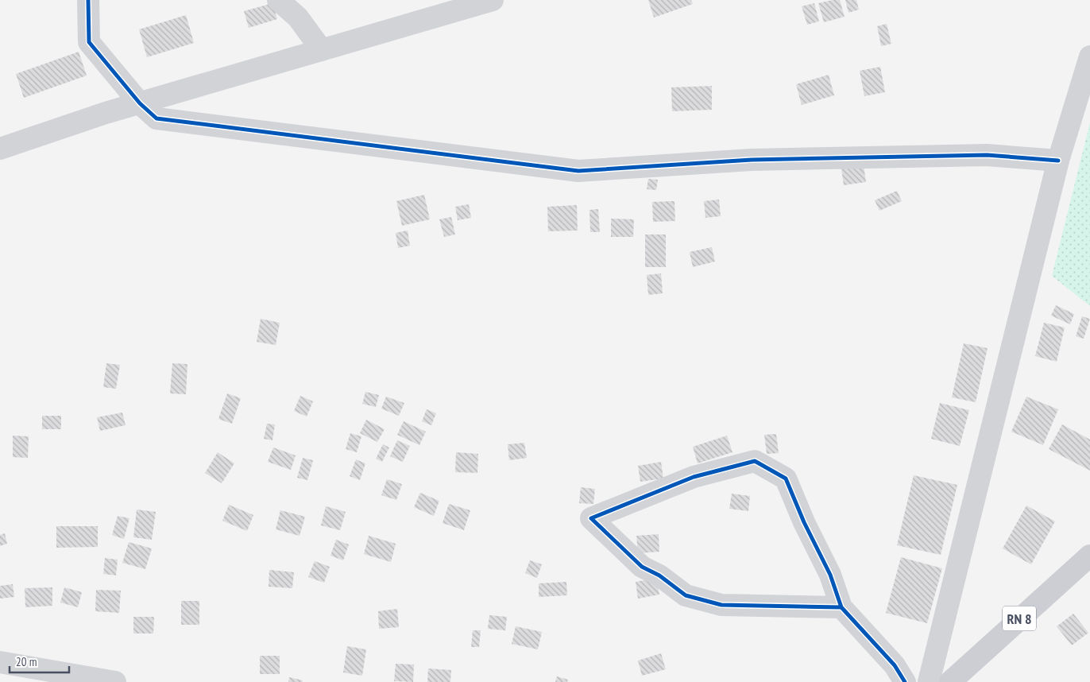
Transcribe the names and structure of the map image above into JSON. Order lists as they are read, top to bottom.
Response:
{
  "streets": {
    "main road": ["RN 8"]
  },
  "scale_bar": "20 m"
}
